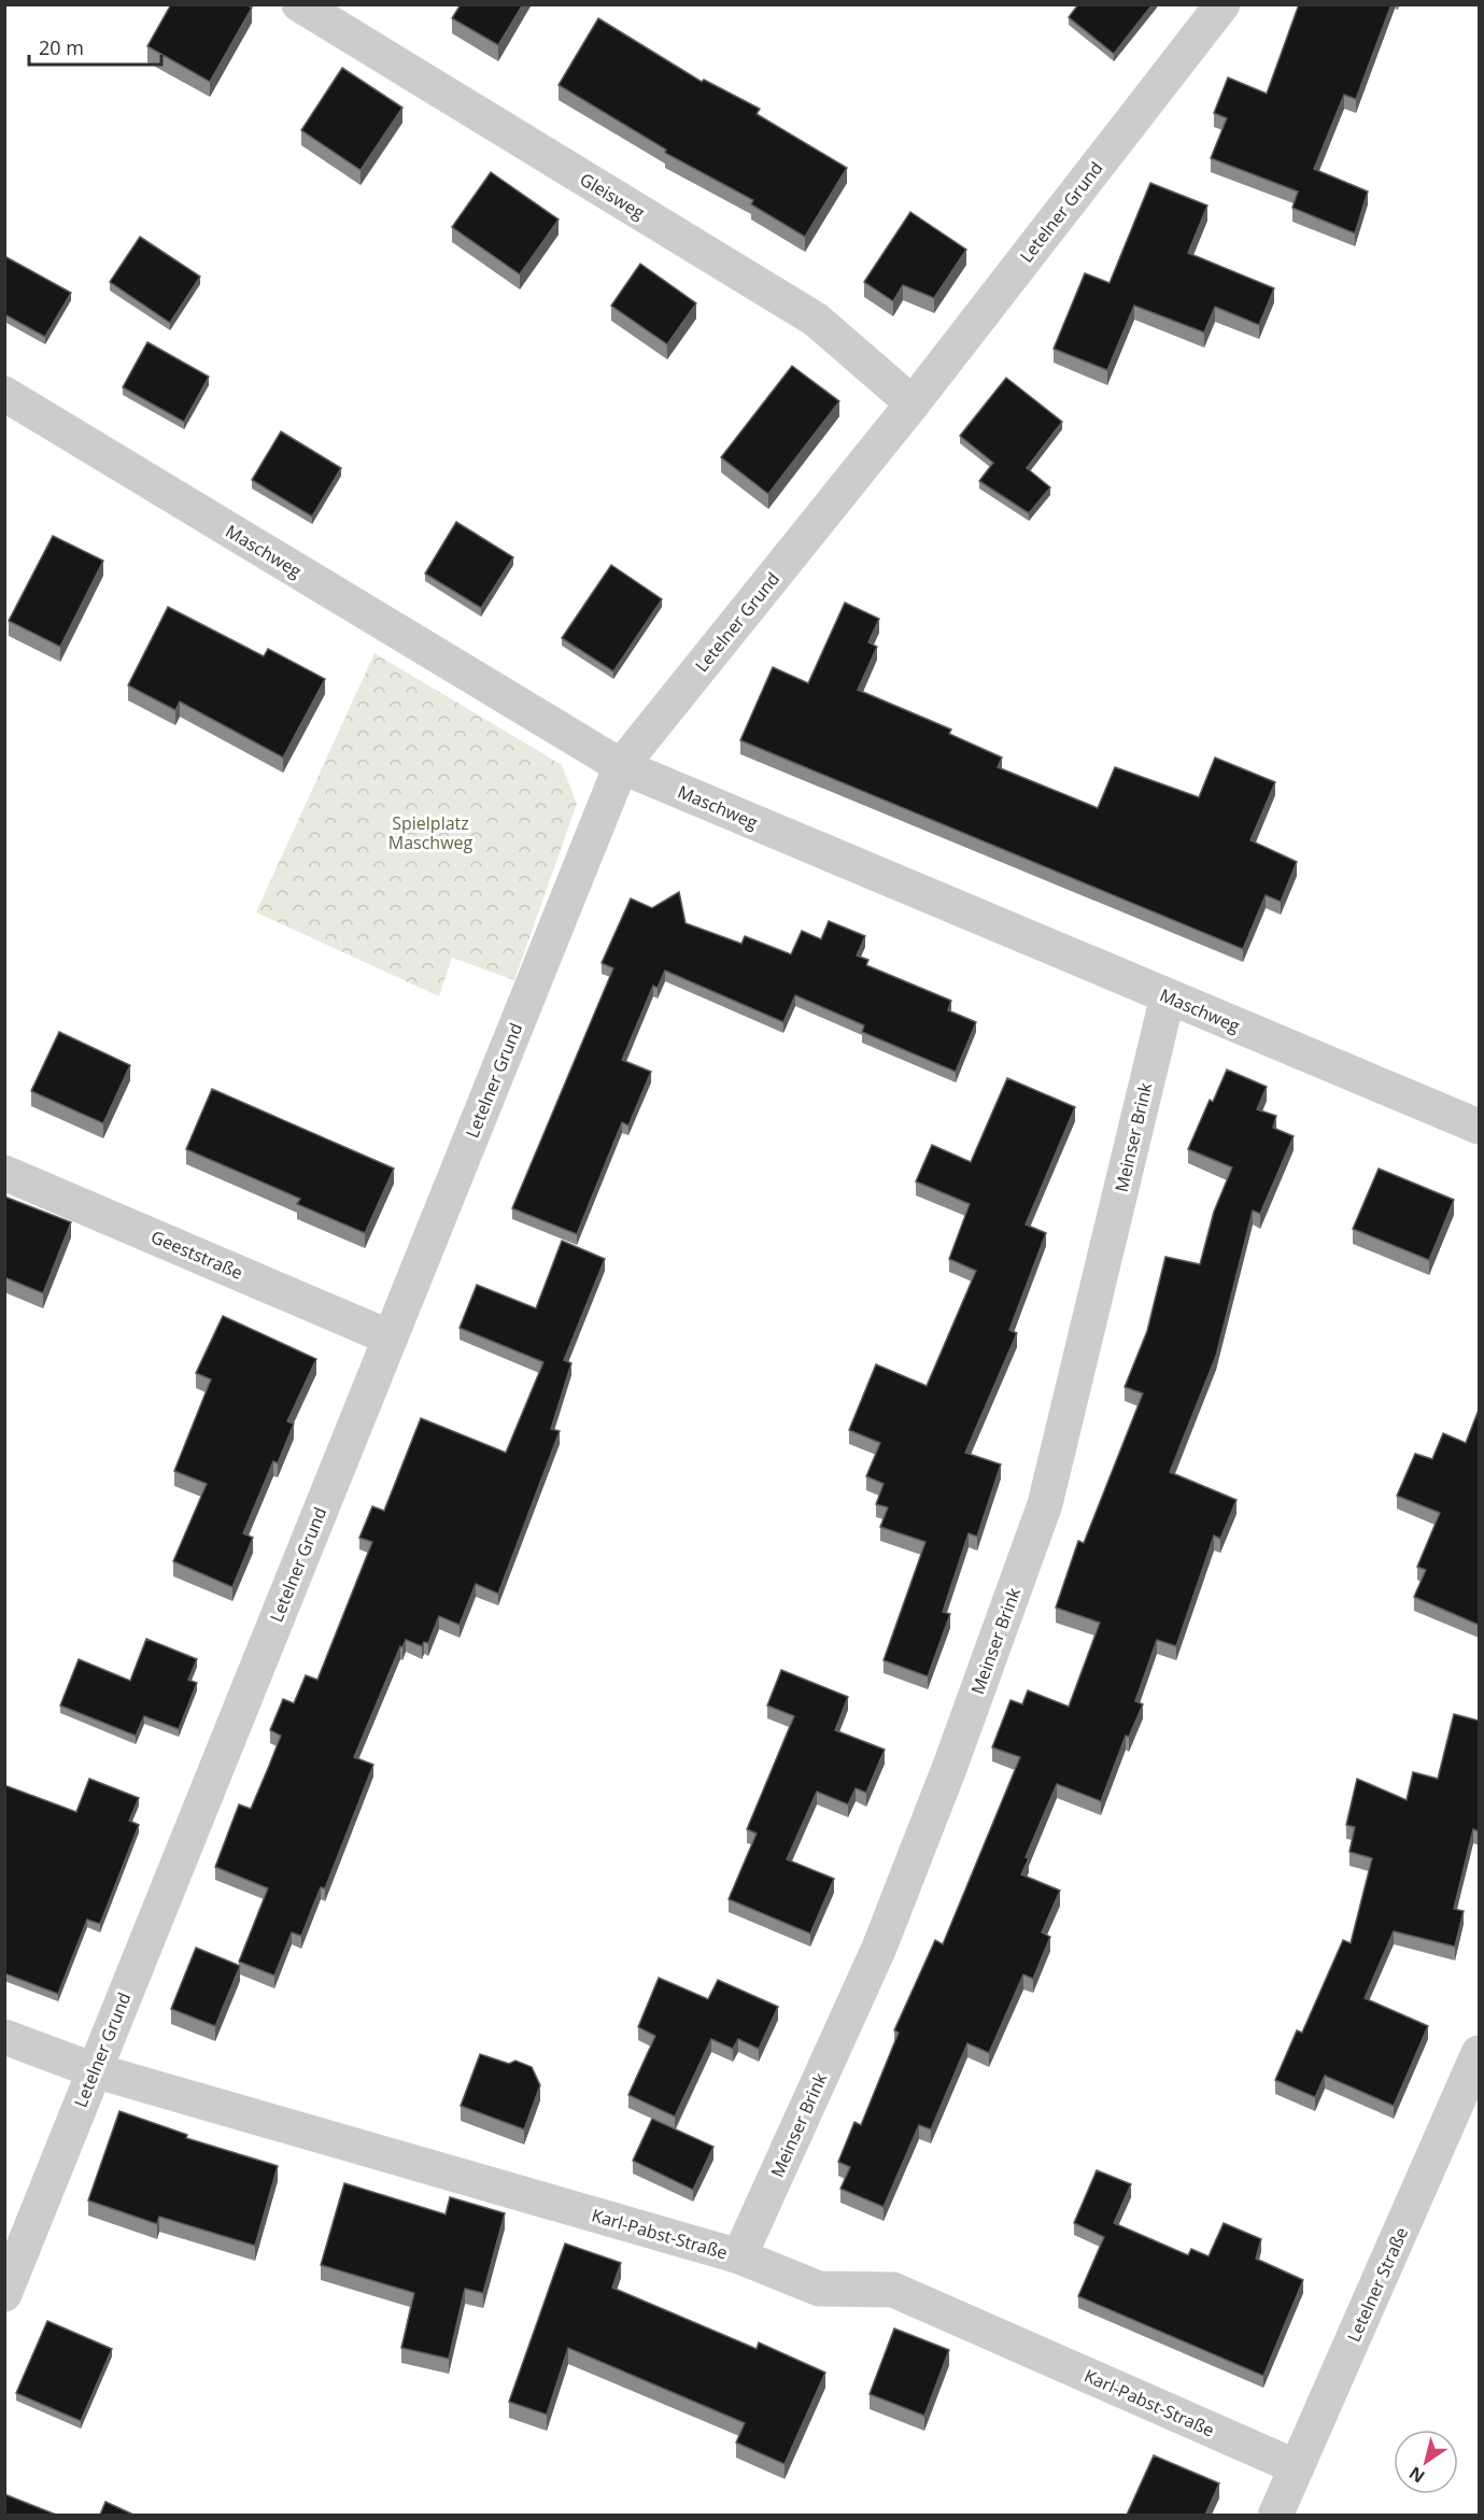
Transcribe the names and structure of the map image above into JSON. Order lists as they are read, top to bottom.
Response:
{
  "streets": {
    "street": [
      "Gleisweg",
      "Letelner Grund",
      "Maschweg",
      "Meinser Brink",
      "Geeststraße",
      "Karl-Pabst-Straße",
      "Letelner Straße"
    ]
  },
  "crossings": [
    ["Gleisweg", "Letelner Grund"],
    ["Letelner Grund", "Maschweg"],
    ["Letelner Grund", "Geeststraße"],
    ["Letelner Grund", "Karl-Pabst-Straße"],
    ["Maschweg", "Meinser Brink"],
    ["Meinser Brink", "Karl-Pabst-Straße"],
    ["Karl-Pabst-Straße", "Letelner Straße"]
  ],
  "parks": ["Spielplatz Maschweg"],
  "scale_bar": "20 m",
  "north": "bottom left"
}
